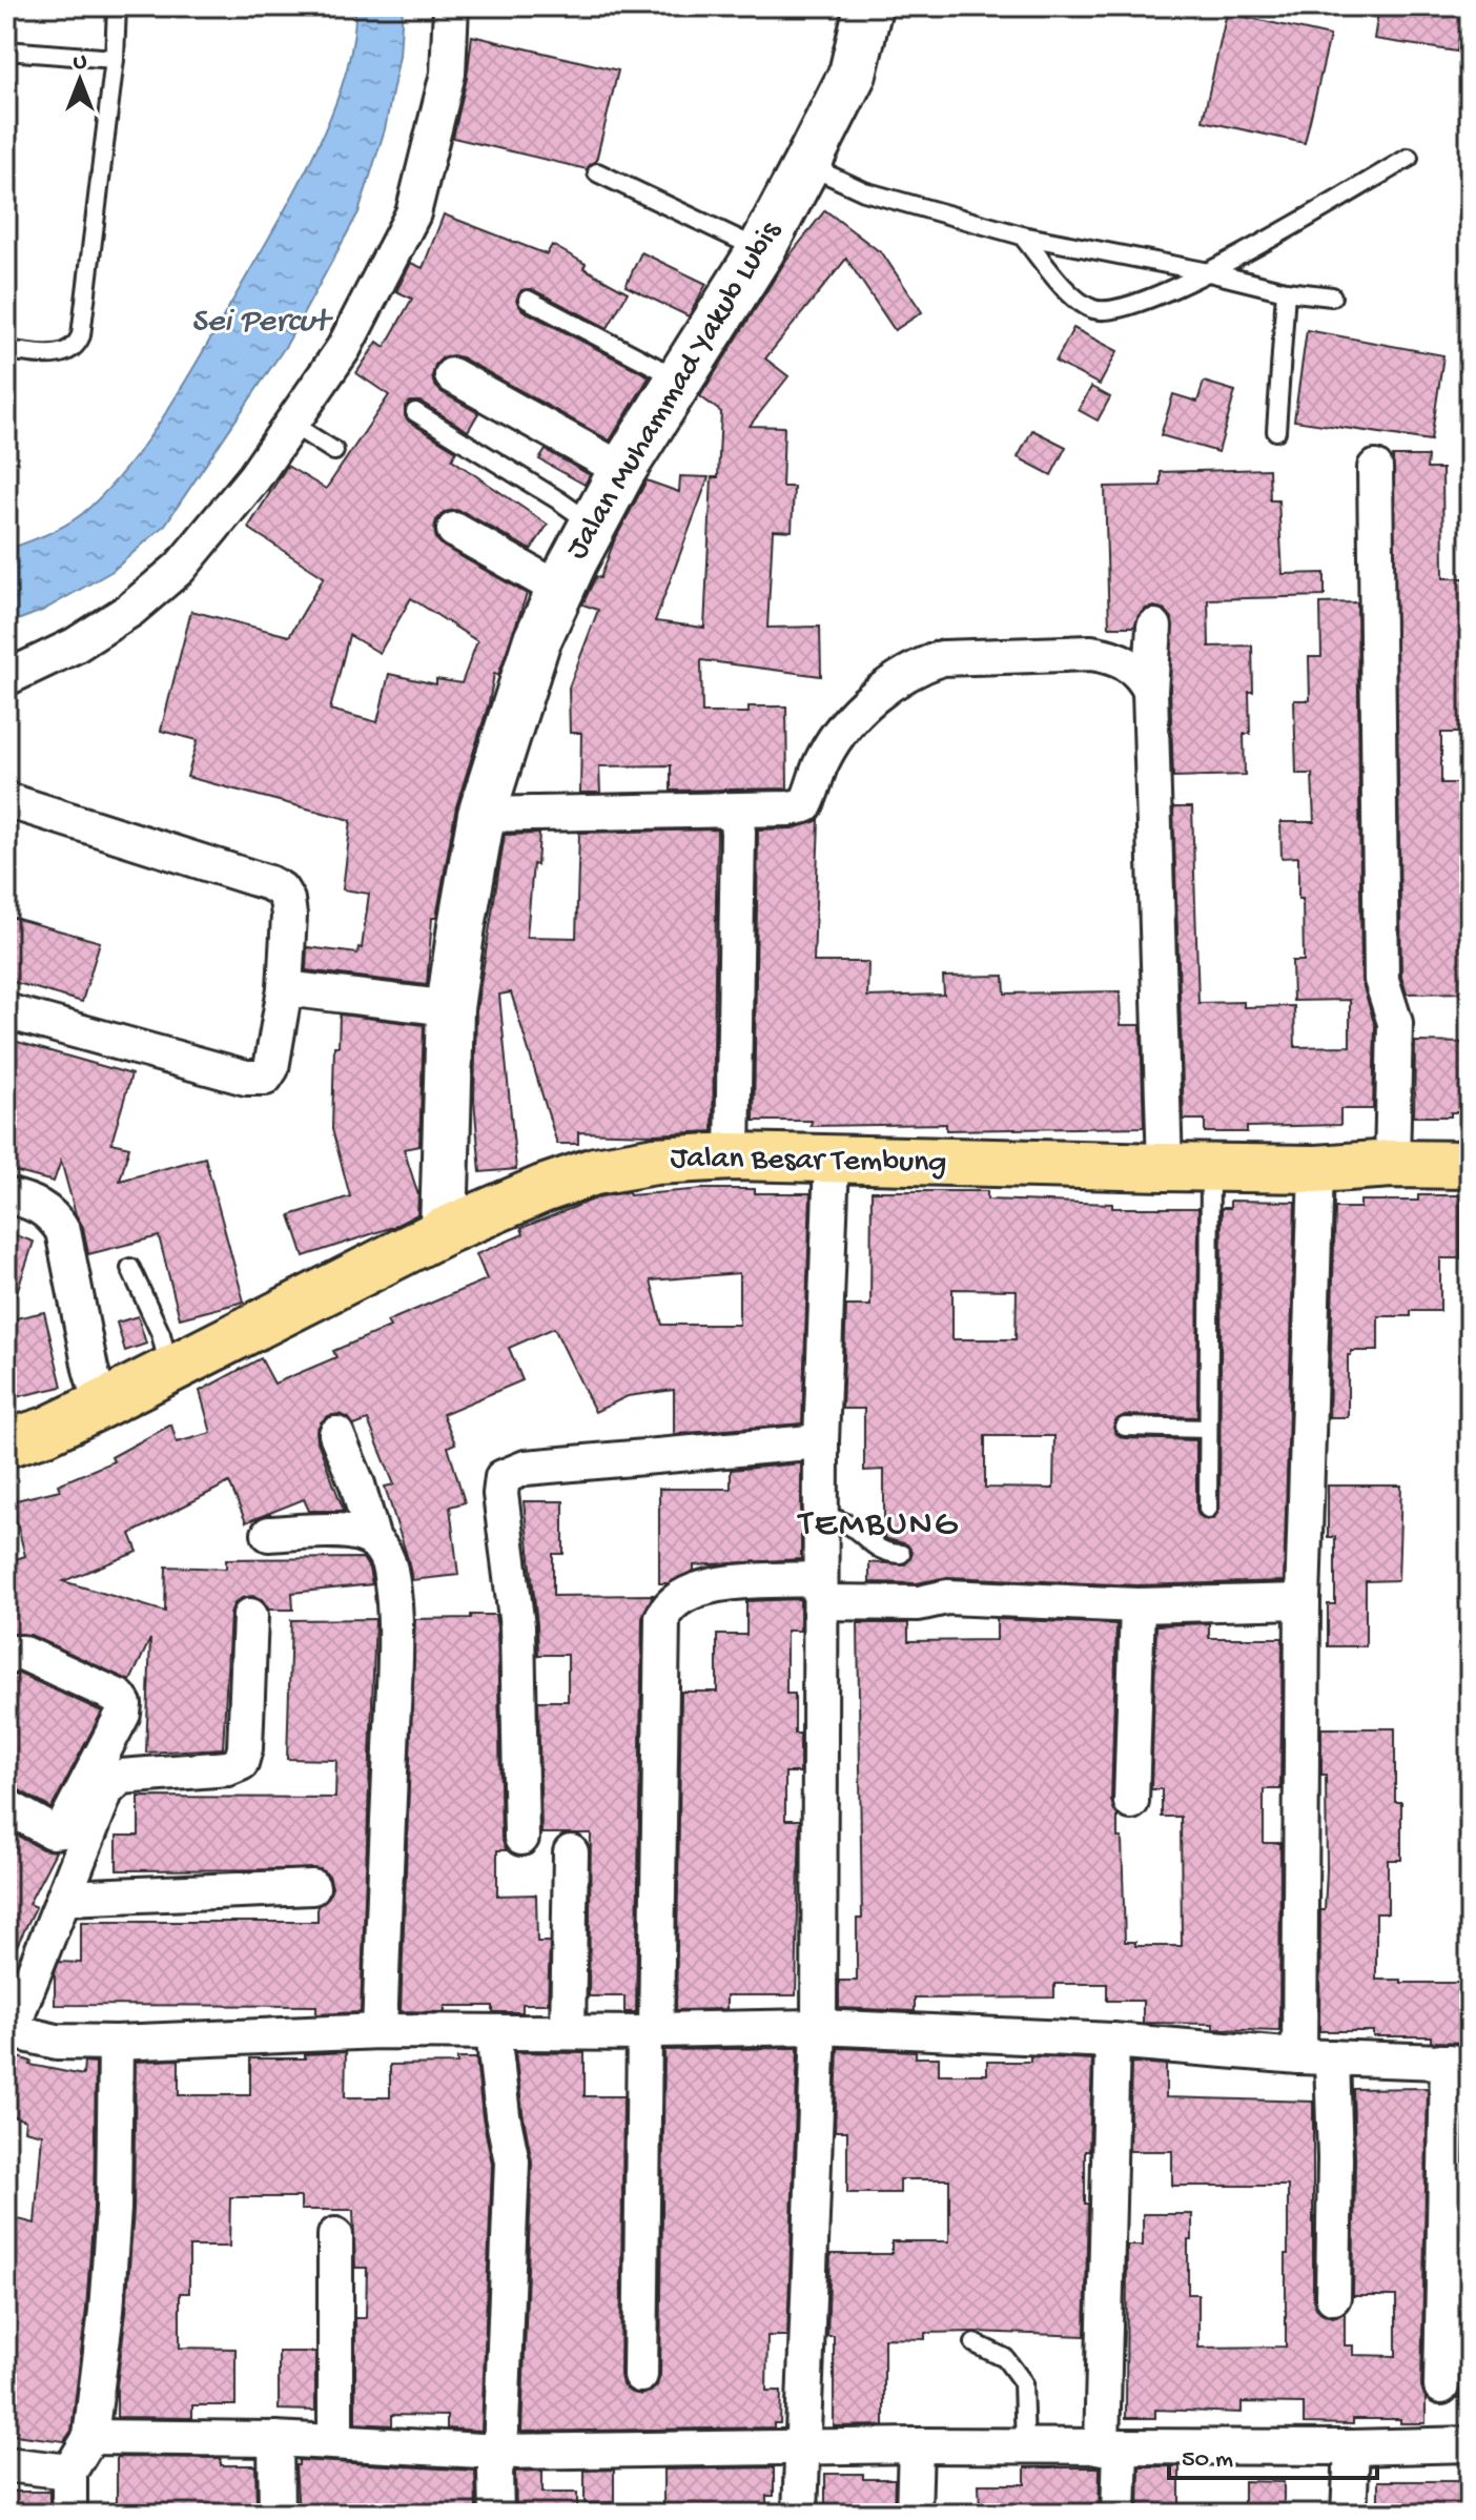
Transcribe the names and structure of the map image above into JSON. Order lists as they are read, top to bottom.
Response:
{
  "streets": {
    "highway": ["Jalan Besar Tembung"],
    "main road": ["Jalan Muhammad Yakub Lubis"]
  },
  "crossings": [
    ["Jalan Muhammad Yakub Lubis", "Jalan Besar Tembung"]
  ],
  "districts": ["TEMBUNG"],
  "water": ["Sei Percut"],
  "scale_bar": "50 m",
  "north": "top"
}
